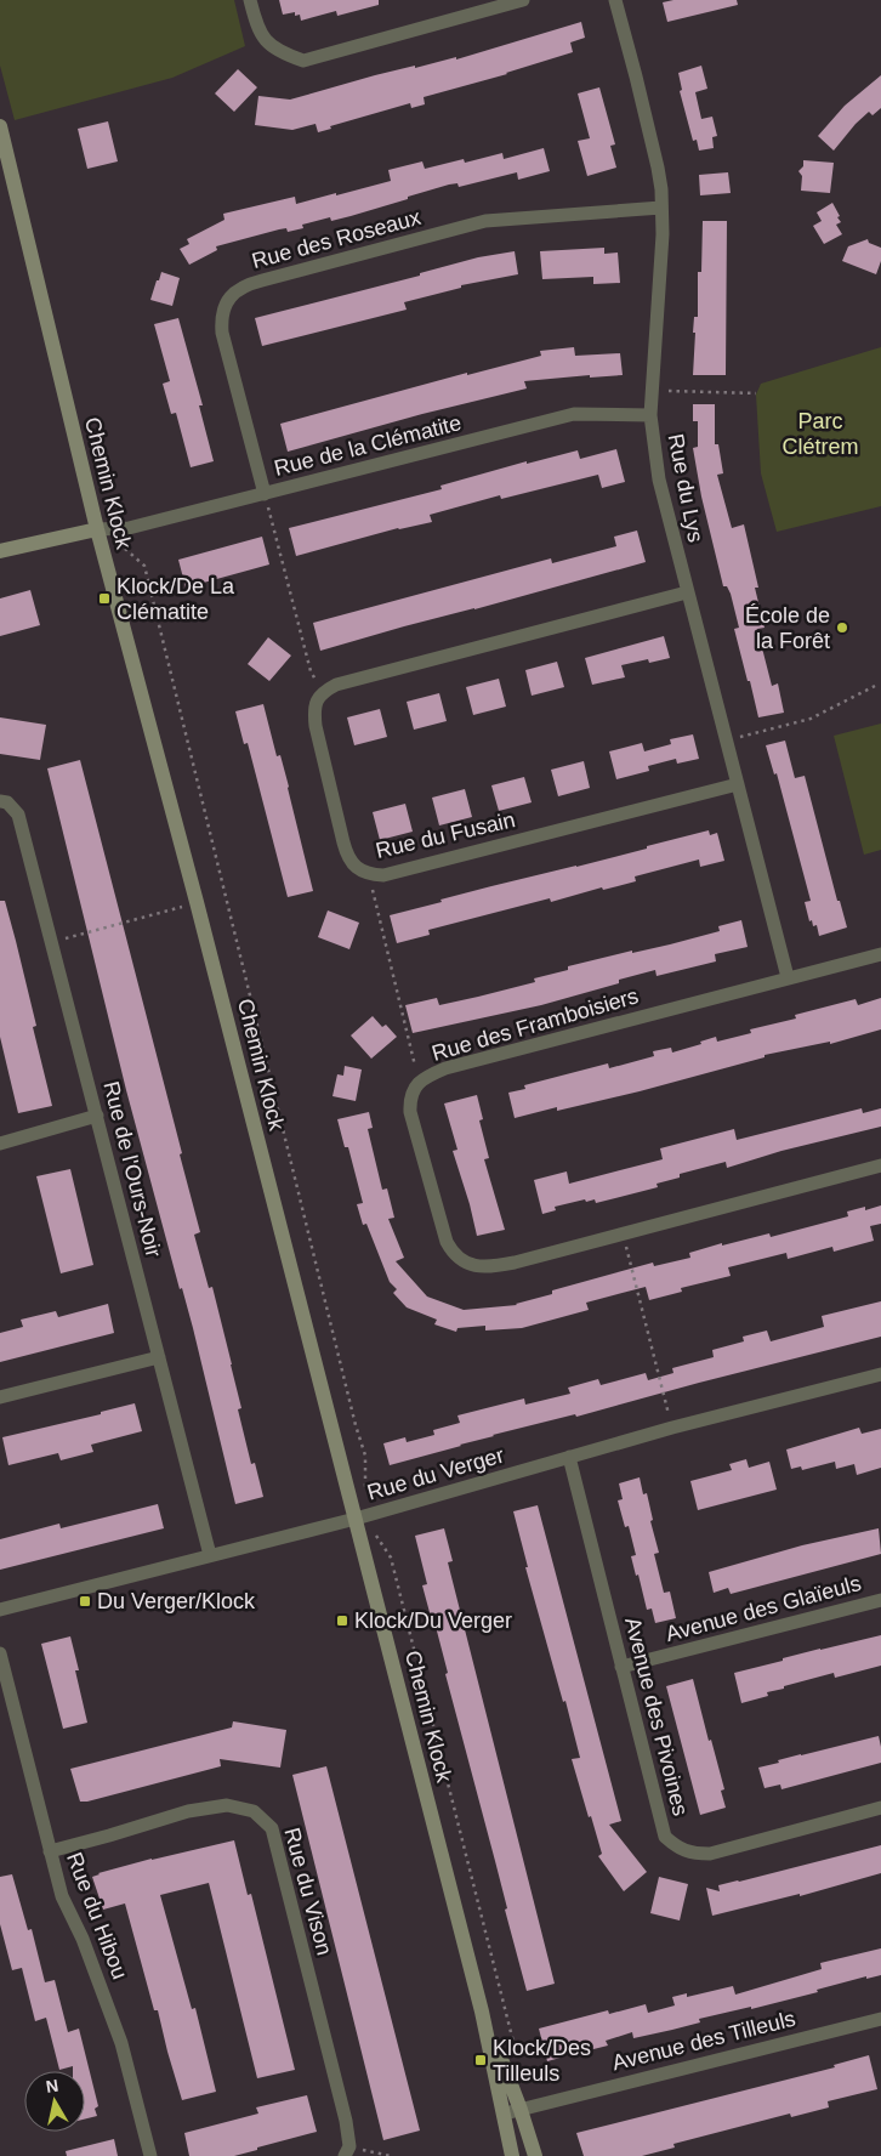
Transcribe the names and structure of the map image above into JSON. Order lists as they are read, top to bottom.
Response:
{
  "streets": {
    "main road": ["Chemin Klock"],
    "street": [
      "Rue des Roseaux",
      "Rue de la Clématite",
      "Rue du Lys",
      "Rue du Fusain",
      "Rue des Framboisiers",
      "Rue de l'Ours-Noir",
      "Rue du Verger",
      "Avenue des Glaïeuls",
      "Avenue des Pivoines",
      "Rue du Vison",
      "Rue du Hibou",
      "Avenue des Tilleuls"
    ]
  },
  "crossings": [
    ["Rue des Roseaux", "Rue de la Clématite"],
    ["Rue des Roseaux", "Rue du Lys"],
    ["Rue de la Clématite", "Chemin Klock"],
    ["Rue de la Clématite", "Rue du Lys"],
    ["Chemin Klock", "Rue du Verger"],
    ["Chemin Klock", "Avenue des Tilleuls"],
    ["Rue du Lys", "Rue du Fusain"],
    ["Rue du Lys", "Rue des Framboisiers"],
    ["Rue de l'Ours-Noir", "Rue du Verger"],
    ["Rue du Verger", "Avenue des Pivoines"],
    ["Avenue des Glaïeuls", "Avenue des Pivoines"],
    ["Rue du Vison", "Rue du Hibou"]
  ],
  "parks": ["Parc Clétrem"],
  "places": {
    "transit": [
      "Klock/De La Clématite",
      "Du Verger/Klock",
      "Klock/Du Verger",
      "Klock/Des Tilleuls"
    ],
    "other": ["École de la Forêt"]
  },
  "north": "top"
}
